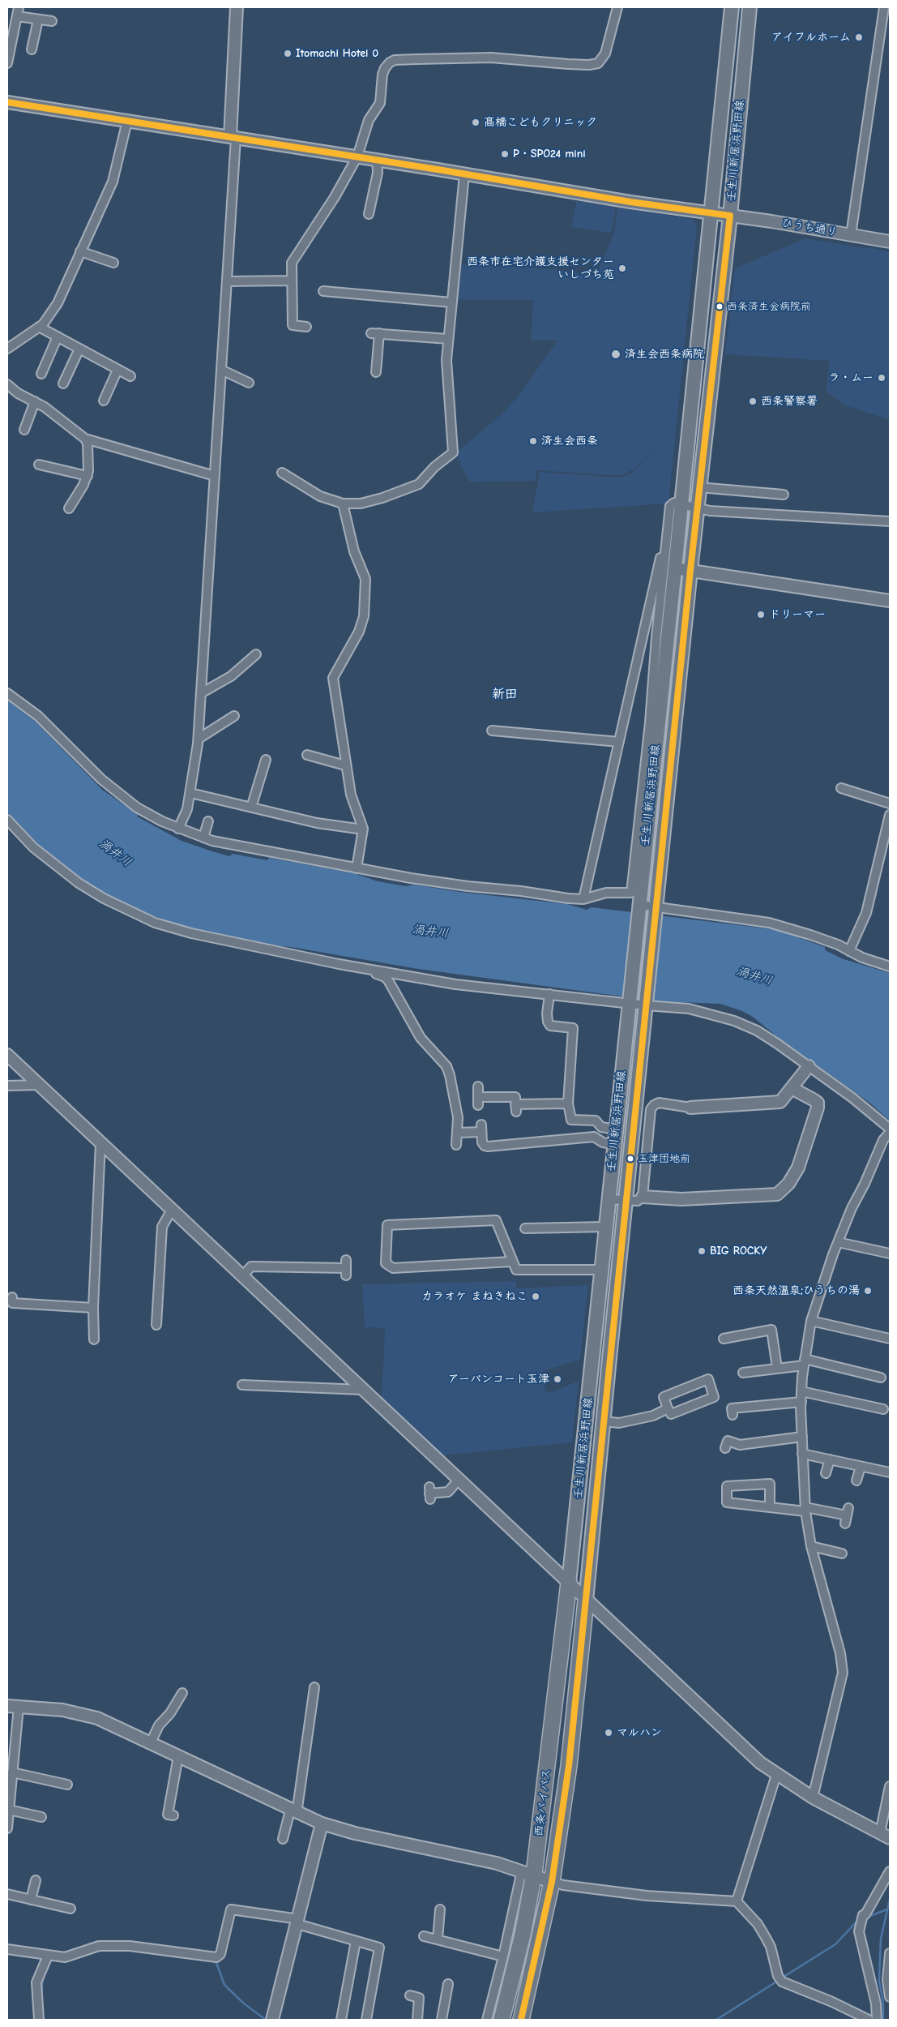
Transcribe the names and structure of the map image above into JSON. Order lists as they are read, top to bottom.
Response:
{
  "streets": {
    "highway": ["西条バイパス"],
    "main road": ["壬生川新居浜野田線"],
    "street": ["ひうち通り"]
  },
  "crossings": [
    ["壬生川新居浜野田線", "ひうち通り"],
    ["壬生川新居浜野田線", "西条バイパス"]
  ],
  "districts": ["新田"],
  "water": ["渦井川"],
  "places": [
    "アイフルホーム",
    "Itomachi Hotel 0",
    "髙橋こどもクリニック",
    "P・SPO24 mini",
    "西条市在宅介護支援センター いしづち苑",
    "西条済生会病院前",
    "済生会西条病院",
    "ラ・ムー",
    "西条警察署",
    "済生会西条",
    "ドリーマー",
    "玉津団地前",
    "BIG ROCKY",
    "西条天然温泉;ひうちの湯",
    "カラオケ まねきねこ",
    "アーバンコート玉津",
    "マルハン"
  ]
}
